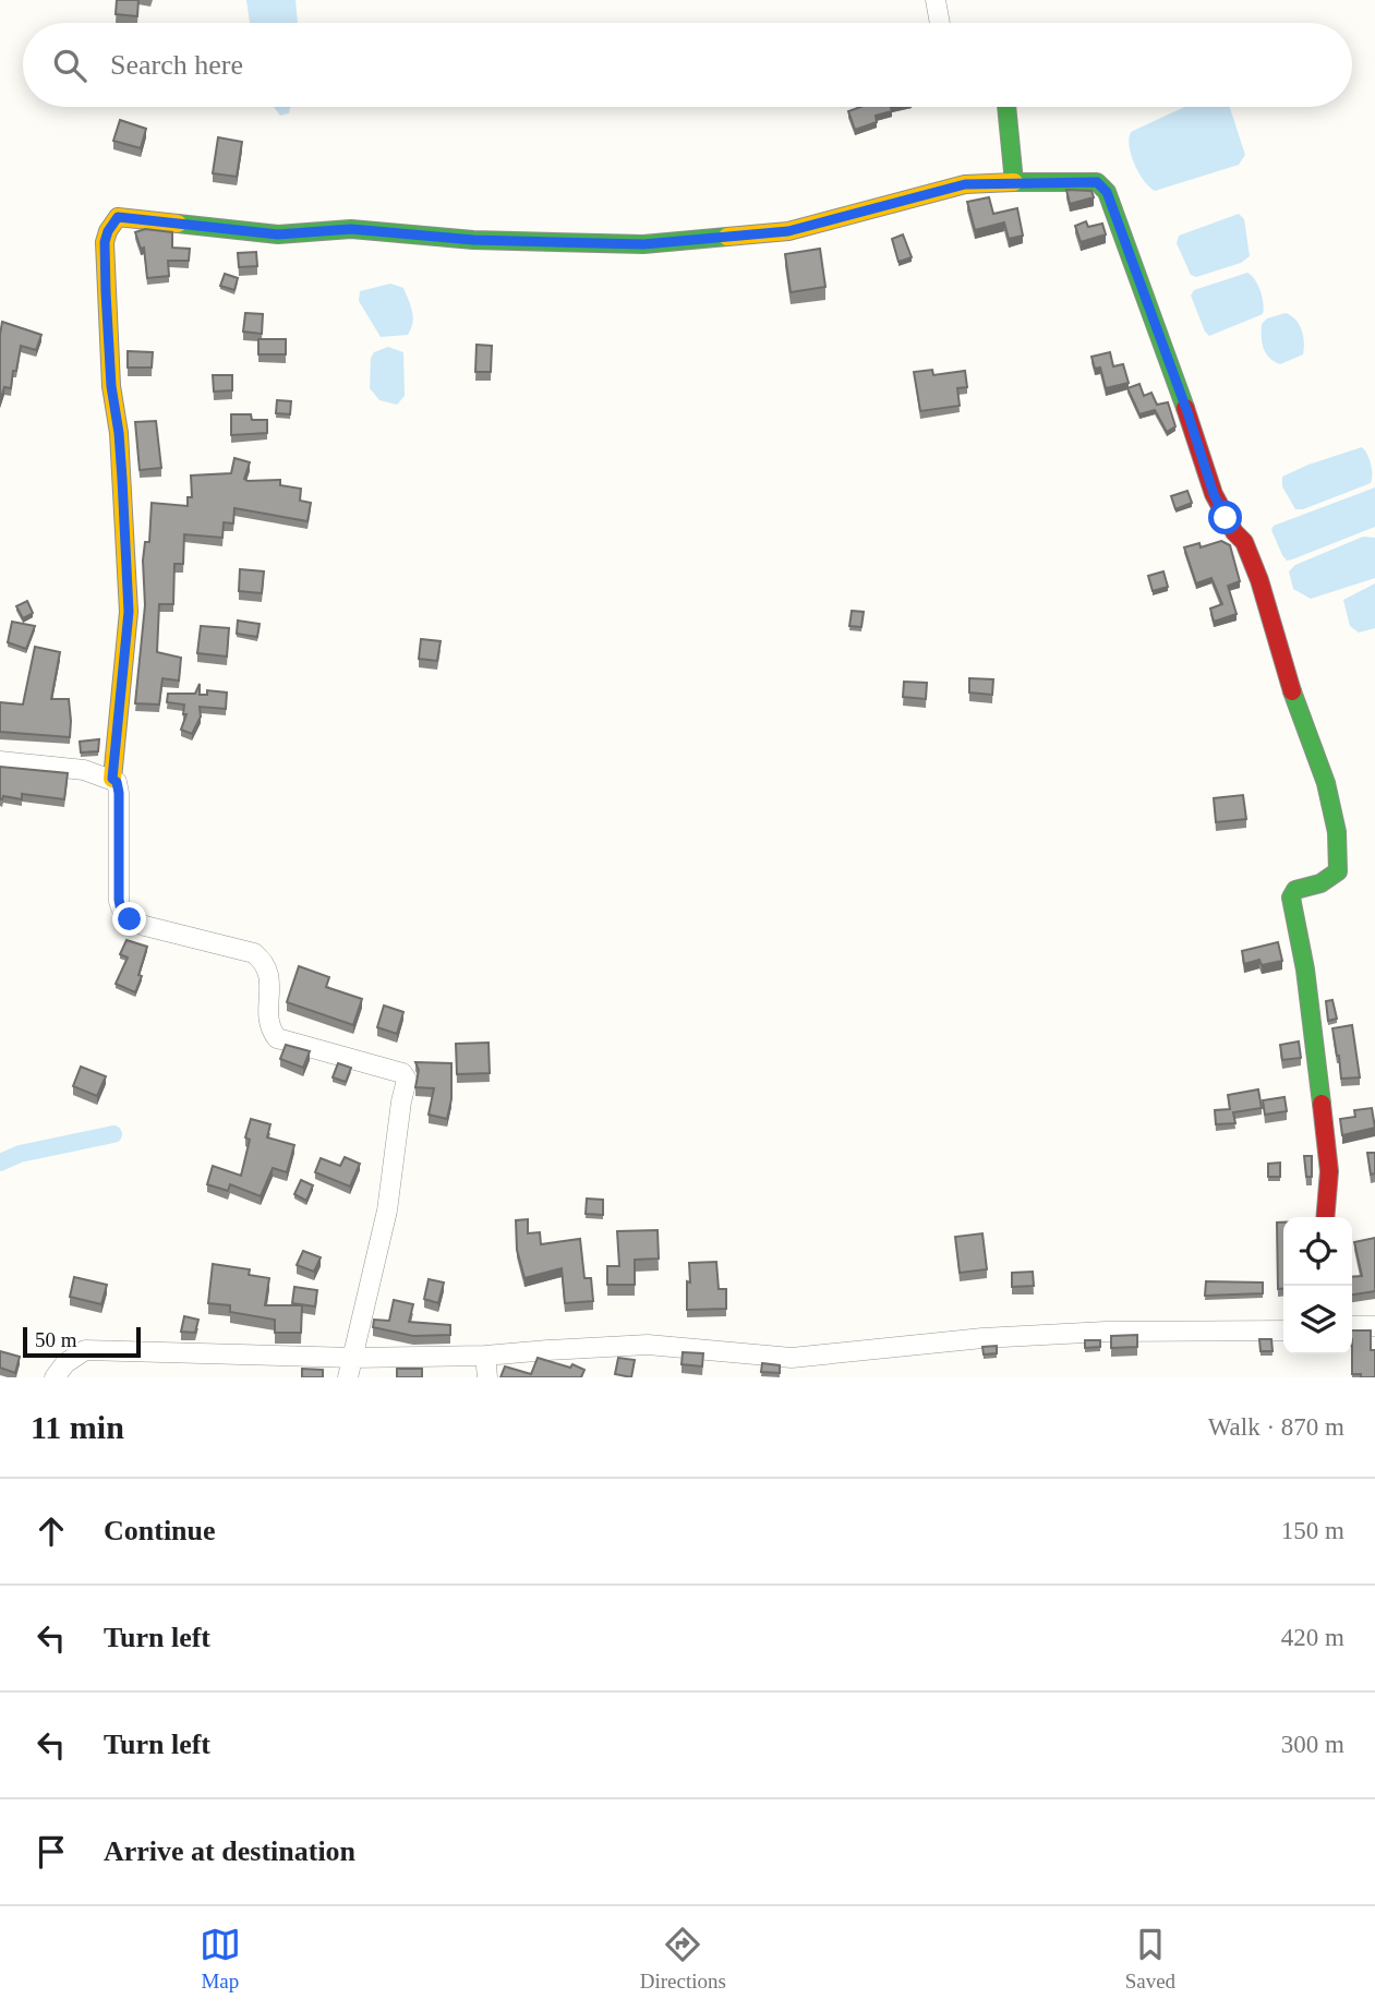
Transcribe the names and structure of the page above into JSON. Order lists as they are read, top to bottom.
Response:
{
  "scale_bar": "50 m",
  "page": {
    "search": "Search here",
    "scale": "50 m",
    "heading": ["11 min", "Walk · 870 m"],
    "list": [
      ["Continue", "150 m"],
      ["Turn left", "420 m"],
      ["Turn left", "300 m"],
      "Arrive at destination"
    ],
    "nav": ["Map", "Directions", "Saved"]
  }
}
